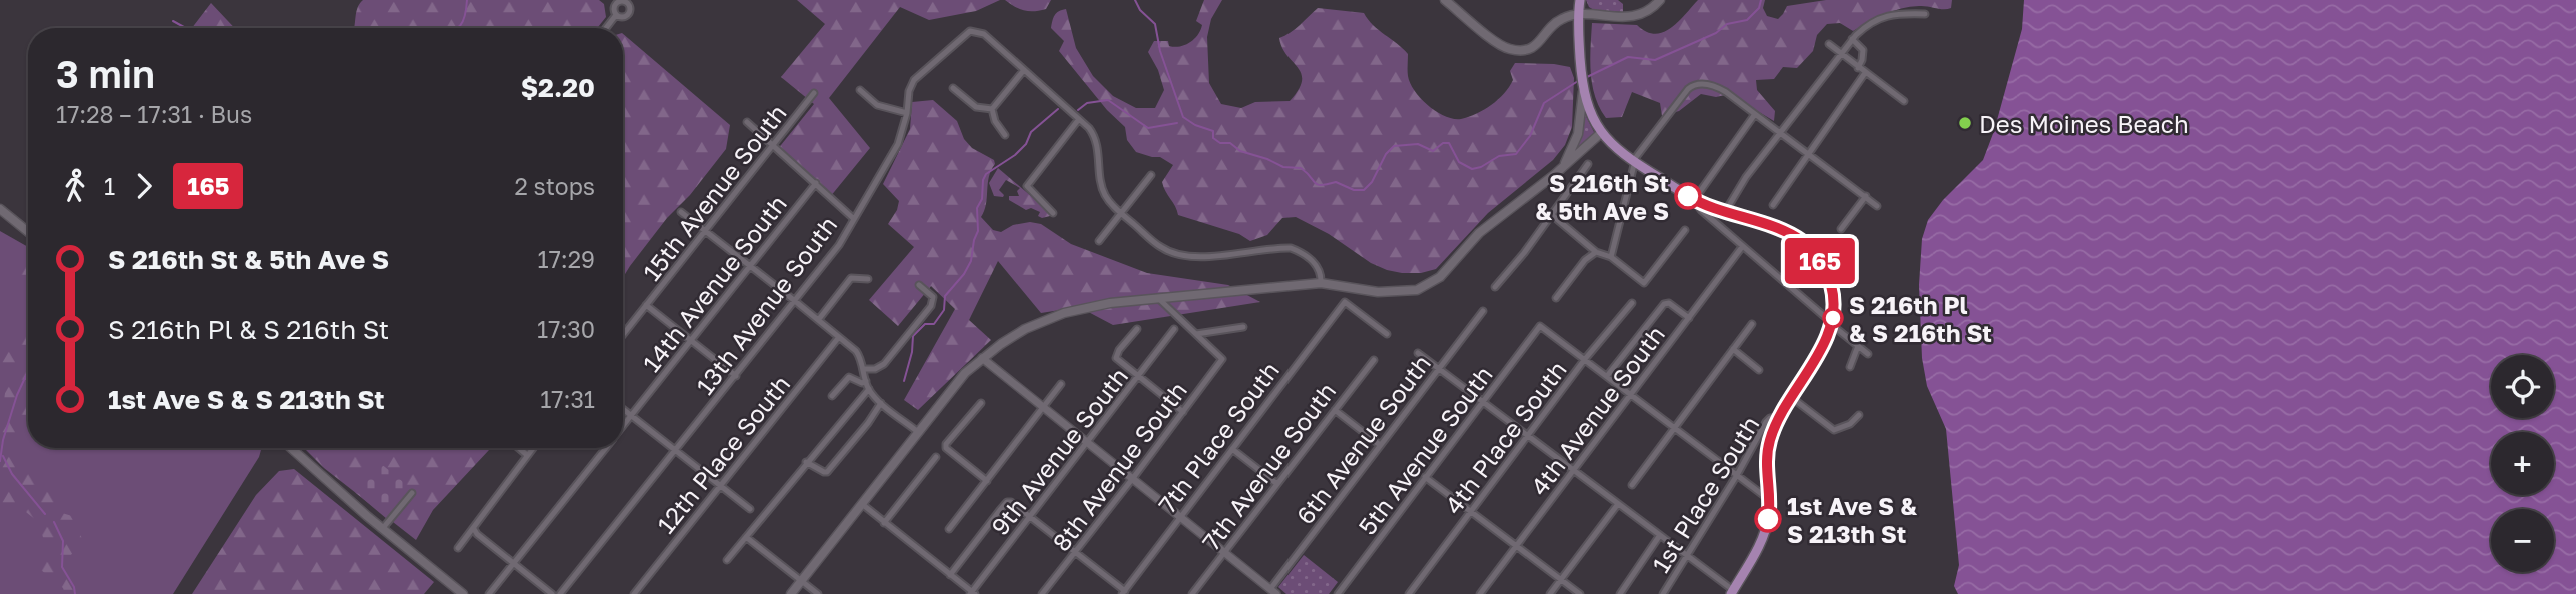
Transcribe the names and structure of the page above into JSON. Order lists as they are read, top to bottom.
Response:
{
  "streets": {
    "street": [
      "15th Avenue South",
      "14th Avenue South",
      "13th Avenue South",
      "4th Avenue South",
      "7th Place South",
      "4th Place South",
      "6th Avenue South",
      "5th Avenue South",
      "9th Avenue South",
      "12th Place South",
      "8th Avenue South",
      "7th Avenue South",
      "1st Place South"
    ]
  },
  "crossings": [
    ["4th Place South", "5th Avenue South"]
  ],
  "places": [
    "Des Moines Beach",
    "S 216th St & 5th Ave S",
    "S 216th Pl & S 216th St",
    "1st Ave S & S 213th St"
  ],
  "lines": ["bus line 165"],
  "page": {
    "on_map": "165",
    "heading": ["3 min", "17:28 – 17:31 · Bus", "$2.20"],
    "legs": ["1", "165", "2 stops"],
    "list": [
      {
        "name": "S 216th St & 5th Ave S",
        "value": "17:29"
      },
      {
        "name": "S 216th Pl & S 216th St",
        "value": "17:30"
      },
      {
        "name": "1st Ave S & S 213th St",
        "value": "17:31"
      }
    ],
    "map_buttons": ["+", "−"]
  }
}
